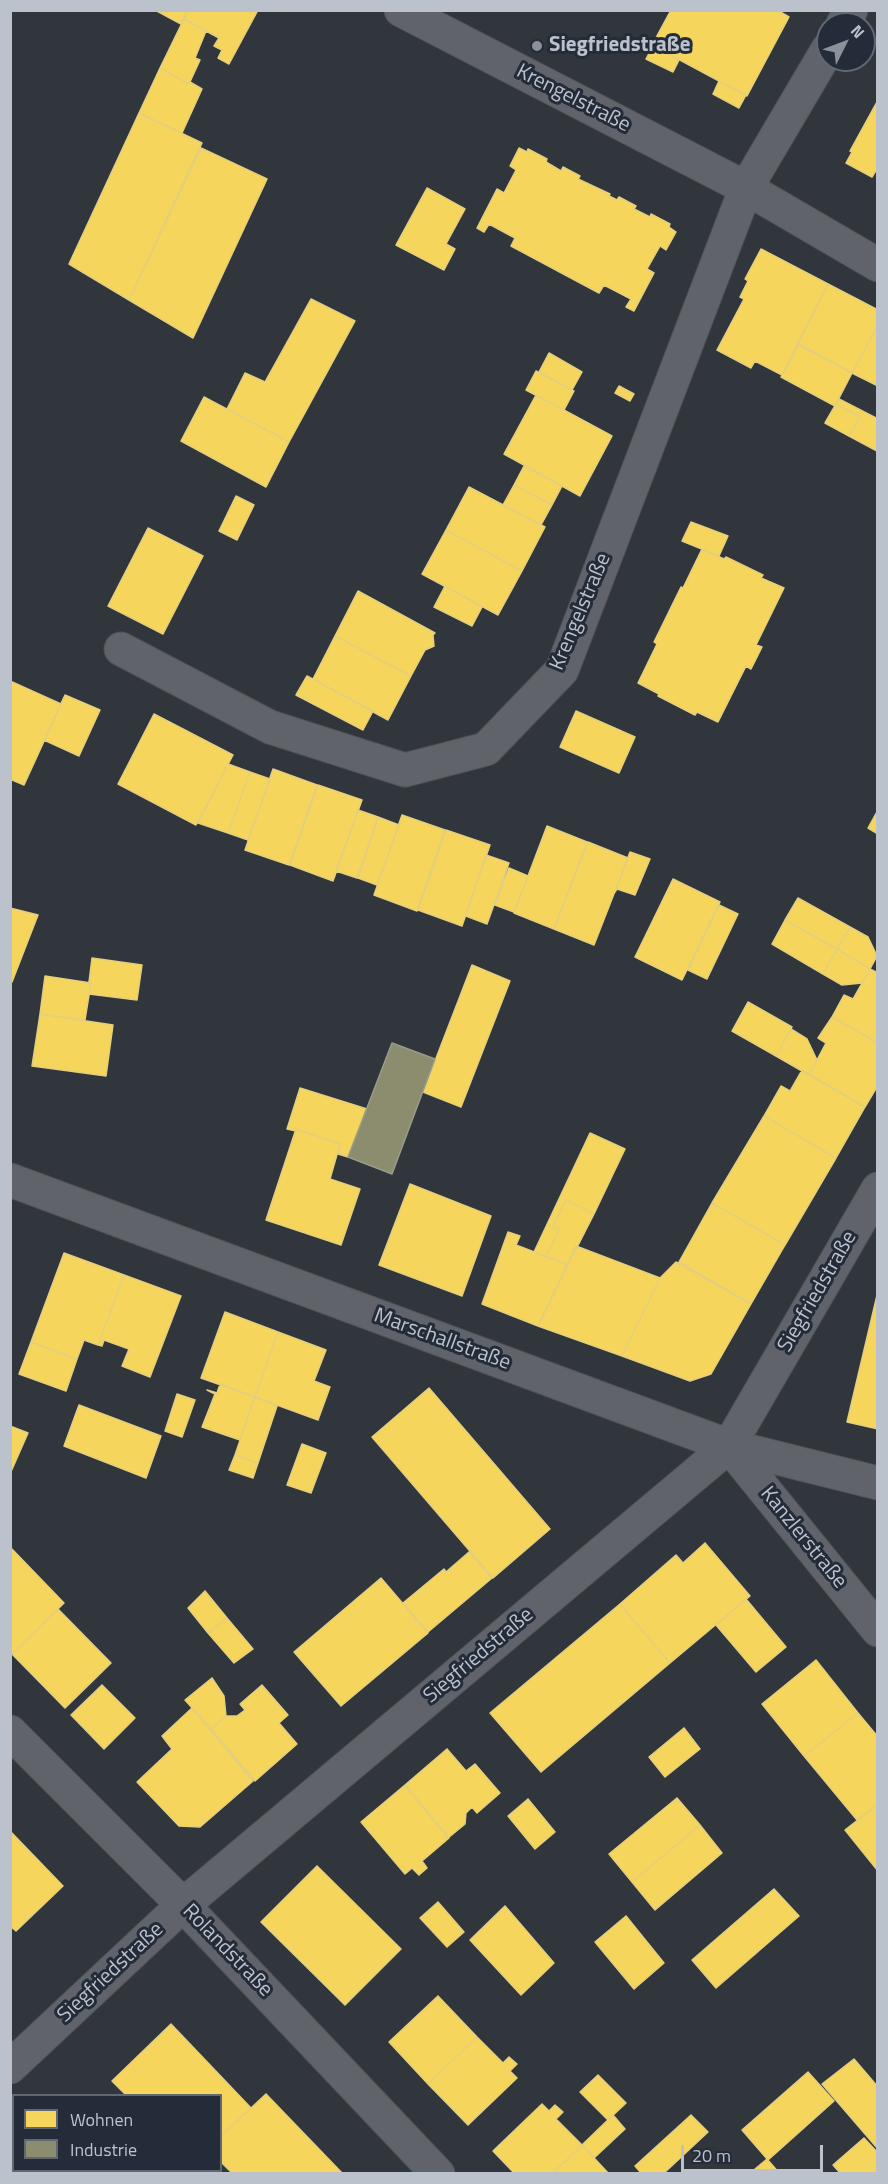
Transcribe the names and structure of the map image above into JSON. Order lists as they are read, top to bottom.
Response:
{
  "streets": {
    "street": [
      "Krengelstraße",
      "Siegfriedstraße",
      "Marschallstraße",
      "Kanzlerstraße",
      "Rolandstraße"
    ]
  },
  "crossings": [
    ["Siegfriedstraße", "Marschallstraße"],
    ["Siegfriedstraße", "Kanzlerstraße"],
    ["Siegfriedstraße", "Rolandstraße"],
    ["Marschallstraße", "Kanzlerstraße"]
  ],
  "places": ["Siegfriedstraße"],
  "legend": ["Wohnen", "Industrie"],
  "scale_bar": "20 m",
  "north": "top right"
}
